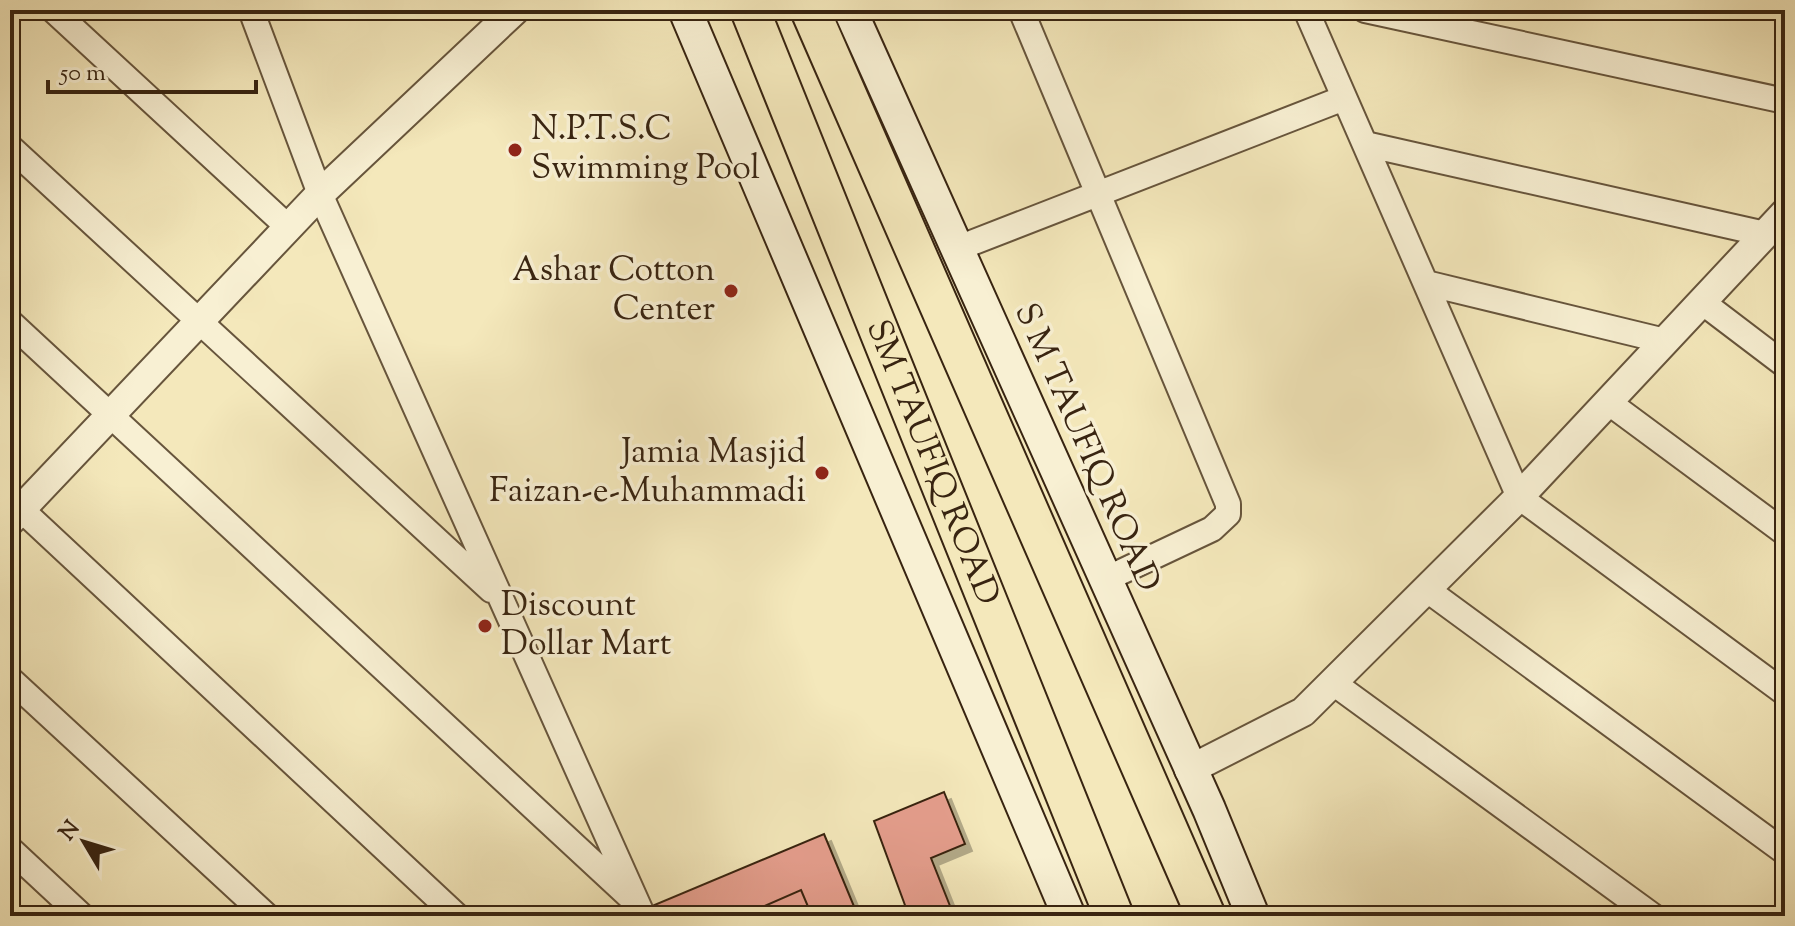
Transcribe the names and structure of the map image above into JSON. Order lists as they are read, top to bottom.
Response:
{
  "streets": {
    "highway": ["SM TAUFIQ ROAD"],
    "main road": ["S M TAUFIQ ROAD"]
  },
  "places": [
    "N.P.T.S.C Swimming Pool",
    "Ashar Cotton Center",
    "Jamia Masjid Faizan-e-Muhammadi",
    "Discount Dollar Mart"
  ],
  "scale_bar": "50 m",
  "north": "top left"
}
